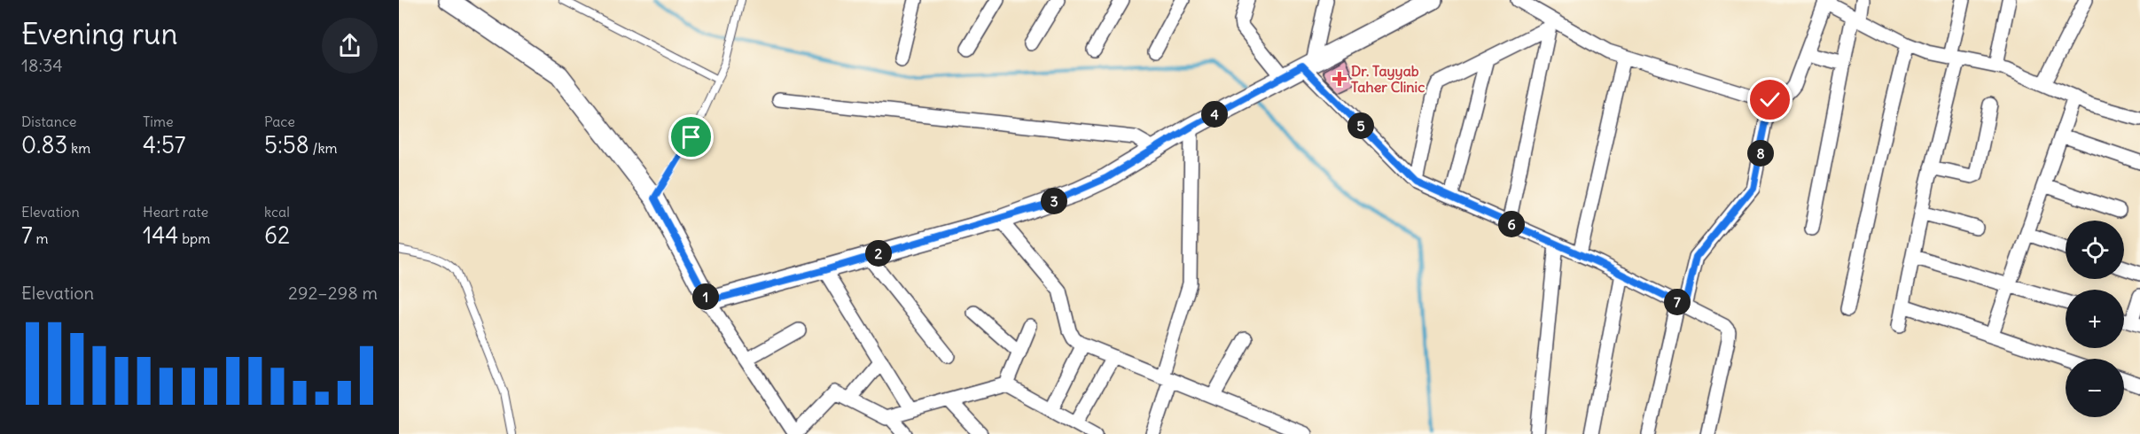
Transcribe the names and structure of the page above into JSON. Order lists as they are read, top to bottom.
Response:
{
  "places": {
    "health": ["Dr. Tayyab Taher Clinic"]
  },
  "page": {
    "heading": ["Evening run", "18:34"],
    "stats": [
      ["Distance", "0.83 km"],
      ["Time", "4:57"],
      ["Pace", "5:58 /km"],
      ["Elevation", "7 m"],
      ["Heart rate", "144 bpm"],
      ["kcal", "62"]
    ],
    "pins": [
      "4",
      "5",
      "8",
      "3",
      "6",
      "2",
      "1",
      "7"
    ],
    "map_buttons": ["+", "−"],
    "chart": ["Elevation", "292–298 m"]
  }
}
